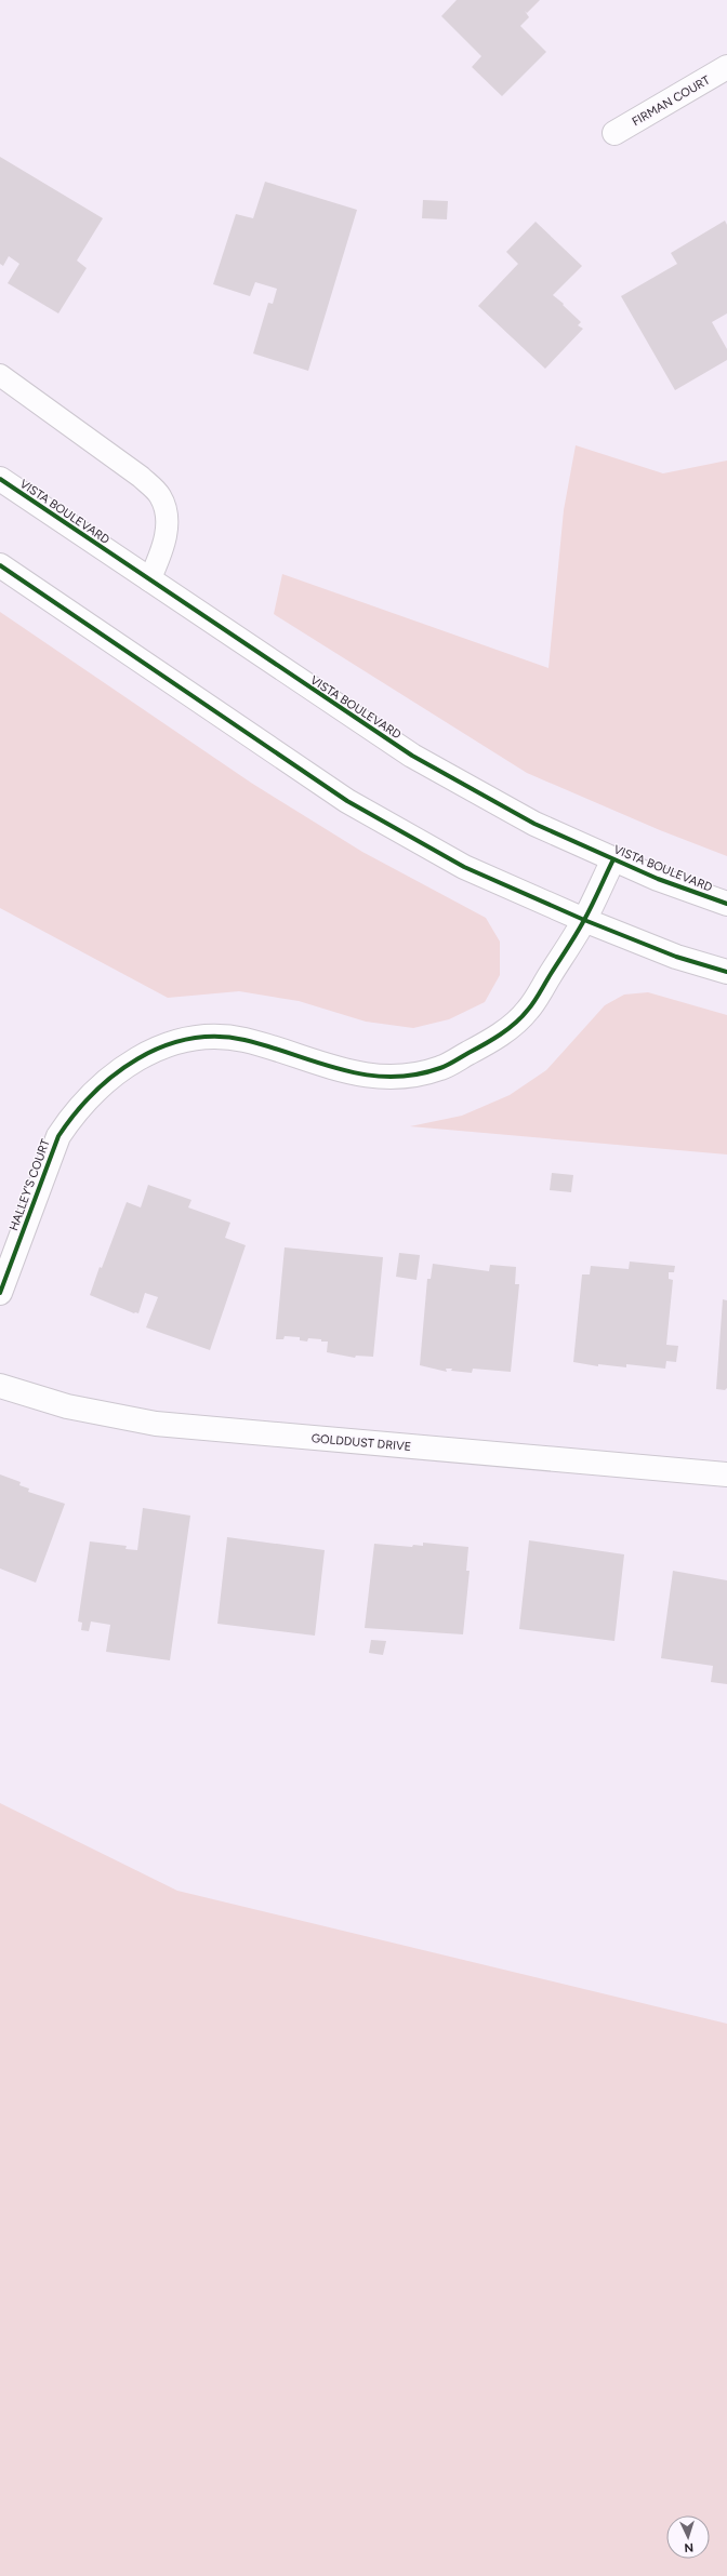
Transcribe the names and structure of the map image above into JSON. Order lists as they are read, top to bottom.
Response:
{
  "streets": {
    "street": [
      "FIRMAN COURT",
      "VISTA BOULEVARD",
      "HALLEY'S COURT",
      "GOLDDUST DRIVE"
    ]
  },
  "crossings": [
    ["VISTA BOULEVARD", "HALLEY'S COURT"]
  ],
  "north": "bottom"
}
